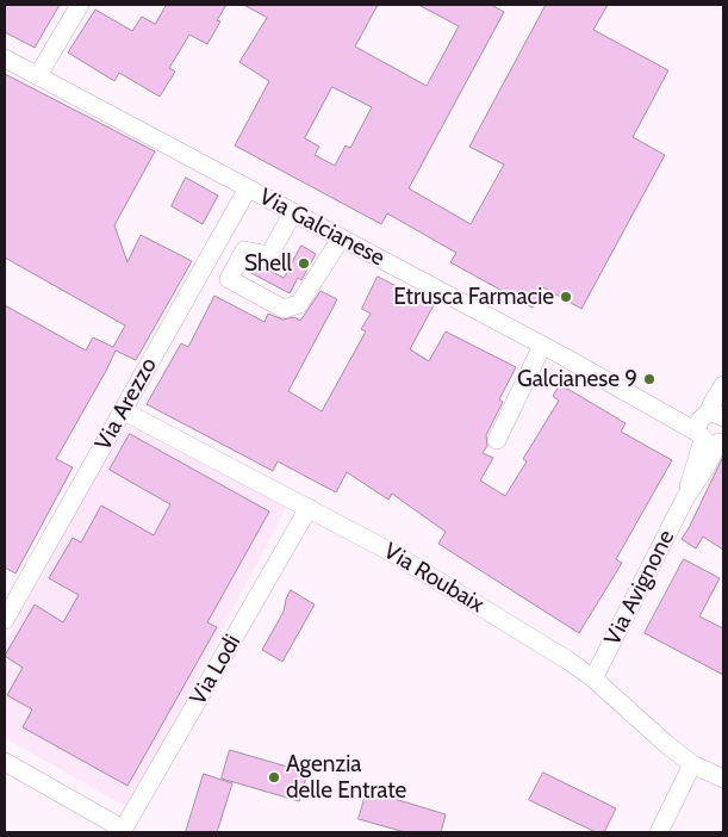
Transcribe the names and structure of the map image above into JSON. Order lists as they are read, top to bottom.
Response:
{
  "streets": {
    "street": [
      "Via Galcianese",
      "Via Arezzo",
      "Via Roubaix",
      "Via Avignone",
      "Via Lodi"
    ]
  },
  "crossings": [
    ["Via Galcianese", "Via Arezzo"],
    ["Via Galcianese", "Via Avignone"],
    ["Via Arezzo", "Via Roubaix"],
    ["Via Roubaix", "Via Avignone"],
    ["Via Roubaix", "Via Lodi"]
  ],
  "places": [
    "Shell",
    "Etrusca Farmacie",
    "Galcianese 9",
    "Agenzia delle Entrate"
  ]
}
